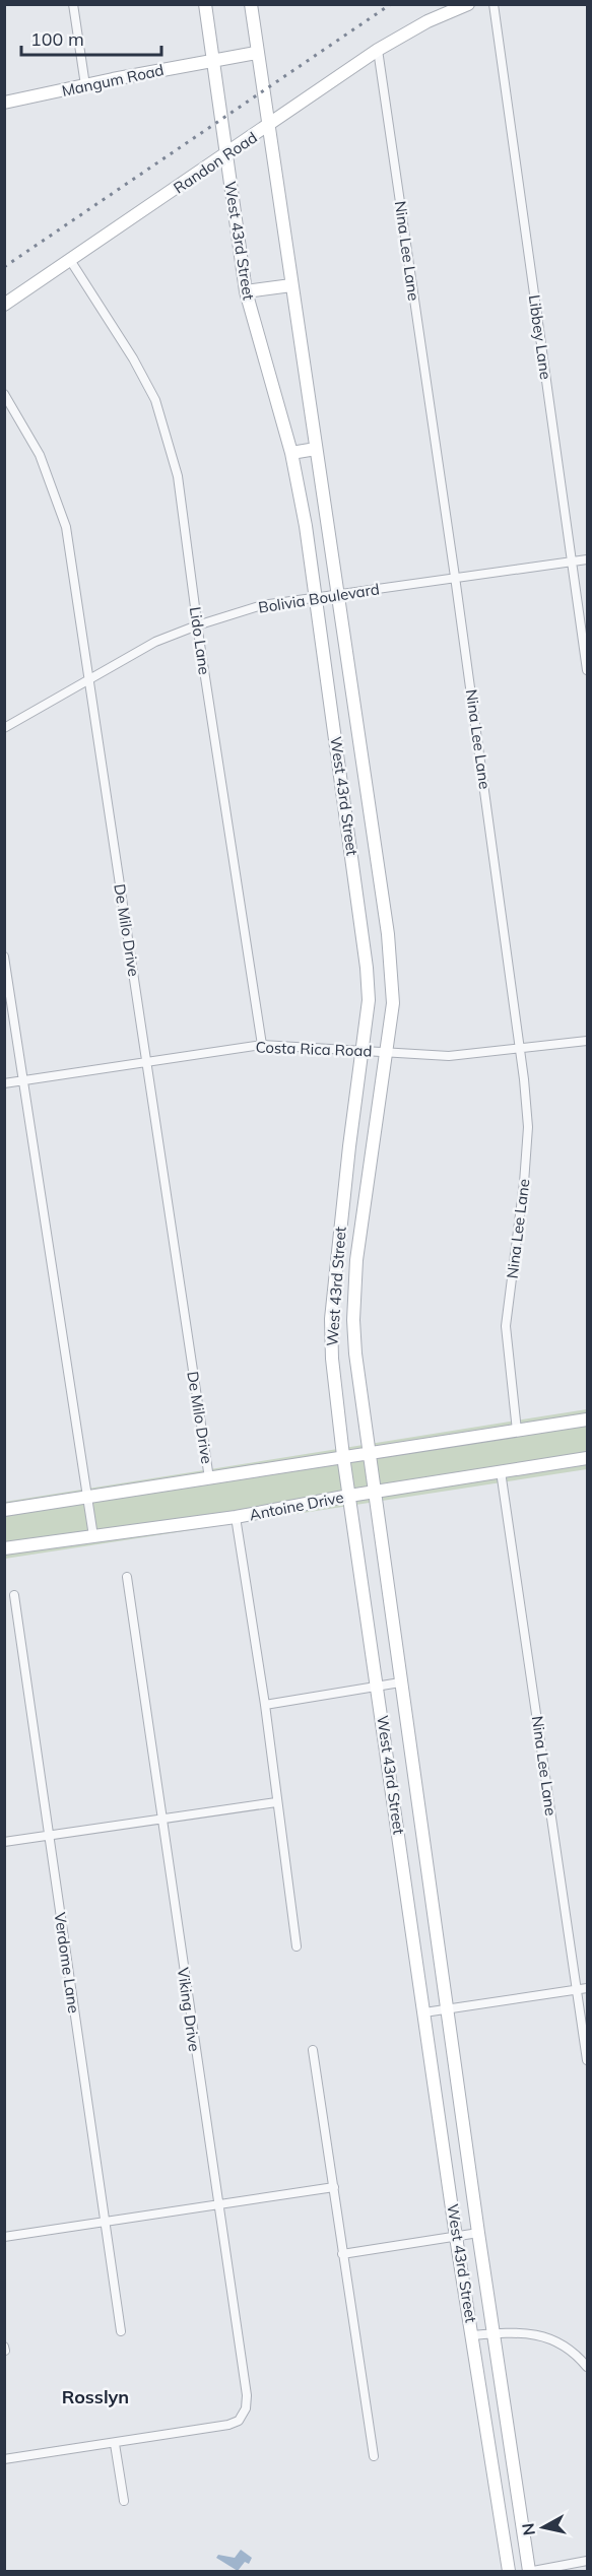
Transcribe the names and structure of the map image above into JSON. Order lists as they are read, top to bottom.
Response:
{
  "streets": {
    "main road": [
      "Mangum Road",
      "Randon Road",
      "West 43rd Street",
      "Antoine Drive"
    ],
    "street": [
      "Nina Lee Lane",
      "Libbey Lane",
      "Bolivia Boulevard",
      "Lido Lane",
      "De Milo Drive",
      "Costa Rica Road",
      "Verdome Lane",
      "Viking Drive"
    ]
  },
  "crossings": [
    ["Mangum Road", "West 43rd Street"],
    ["Randon Road", "West 43rd Street"],
    ["Randon Road", "Nina Lee Lane"],
    ["Randon Road", "Lido Lane"],
    ["West 43rd Street", "Bolivia Boulevard"],
    ["West 43rd Street", "Costa Rica Road"],
    ["West 43rd Street", "Antoine Drive"],
    ["Nina Lee Lane", "Bolivia Boulevard"],
    ["Nina Lee Lane", "Costa Rica Road"],
    ["Nina Lee Lane", "Antoine Drive"],
    ["Libbey Lane", "Bolivia Boulevard"],
    ["Bolivia Boulevard", "Lido Lane"],
    ["Bolivia Boulevard", "De Milo Drive"],
    ["Lido Lane", "Costa Rica Road"],
    ["De Milo Drive", "Costa Rica Road"]
  ],
  "districts": ["Rosslyn"],
  "scale_bar": "100 m",
  "north": "left"
}
